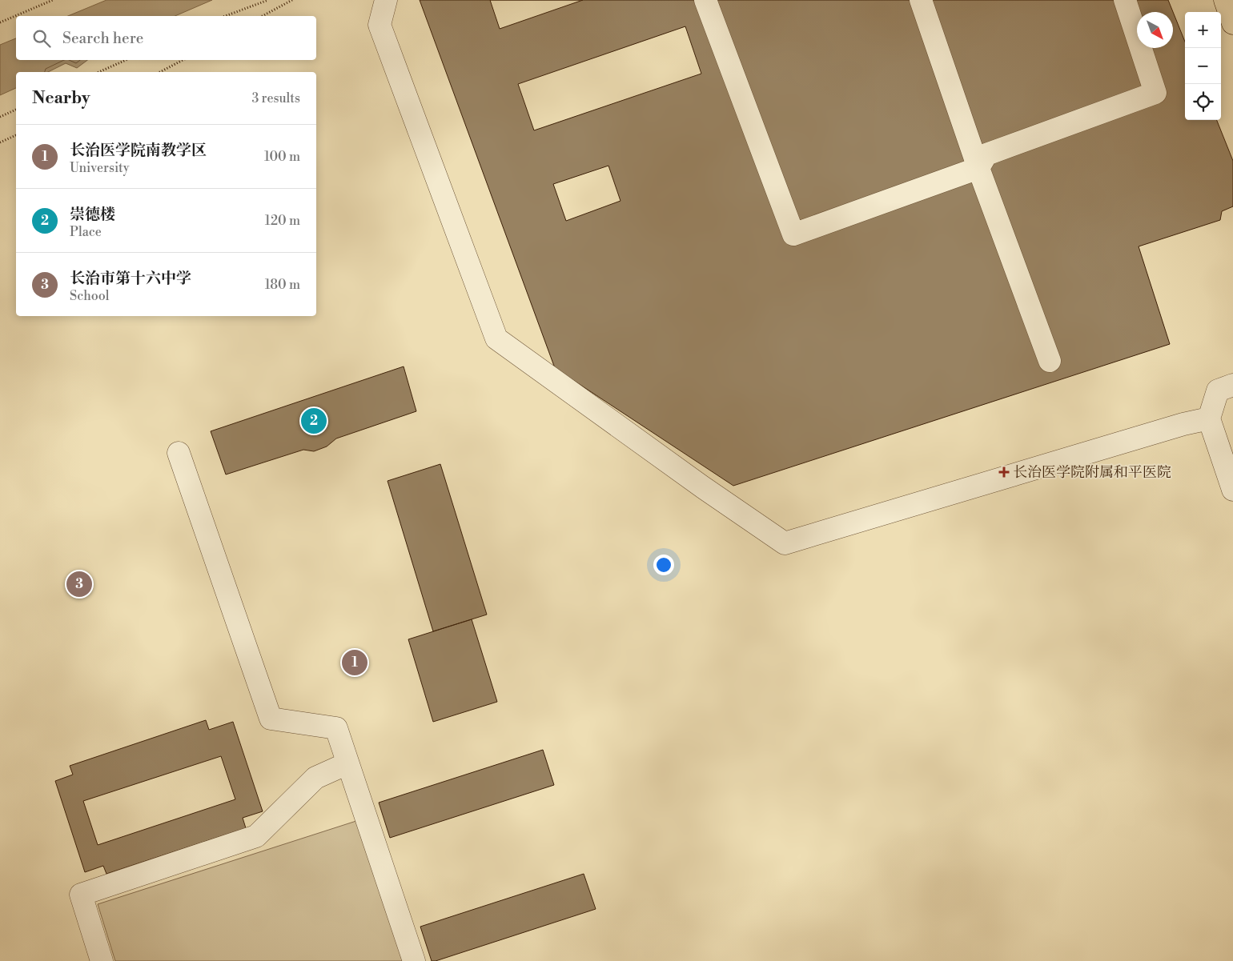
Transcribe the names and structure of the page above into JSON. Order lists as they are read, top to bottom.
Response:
{
  "places": {
    "health": ["长治医学院附属和平医院"]
  },
  "north": "bottom right",
  "page": {
    "map_buttons": ["+", "−"],
    "search": "Search here",
    "heading": ["Nearby", "3 results"],
    "list": [
      {
        "mark": "1",
        "name": "长治医学院南教学区",
        "note": "University",
        "value": "100 m"
      },
      {
        "mark": "2",
        "name": "崇德楼",
        "note": "Place",
        "value": "120 m"
      },
      {
        "mark": "3",
        "name": "长治市第十六中学",
        "note": "School",
        "value": "180 m"
      }
    ],
    "pins": ["2", "3", "1"]
  }
}
